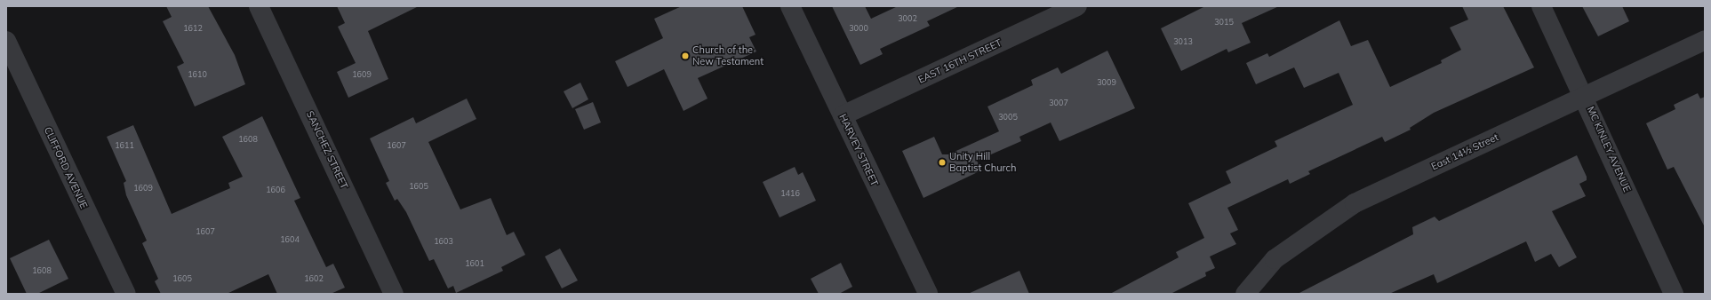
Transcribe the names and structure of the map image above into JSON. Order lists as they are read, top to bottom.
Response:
{
  "streets": {
    "street": [
      "EAST 16TH STREET",
      "MC KINLEY AVENUE",
      "SANCHEZ STREET",
      "HARVEY STREET",
      "East 14½ Street",
      "CLIFFORD AVENUE"
    ]
  },
  "crossings": [
    ["EAST 16TH STREET", "HARVEY STREET"],
    ["MC KINLEY AVENUE", "East 14½ Street"]
  ],
  "places": ["Church of the New Testament", "Unity Hill Baptist Church"],
  "house_numbers": [
    "3002",
    "3015",
    "1612",
    "3000",
    "3013",
    "1610",
    "1609",
    "3009",
    "3007",
    "3005",
    "1608",
    "1611",
    "1607",
    "1605",
    "1609",
    "1606",
    "1416",
    "1607",
    "1604",
    "1603",
    "1601",
    "1608",
    "1605",
    "1602"
  ]
}
